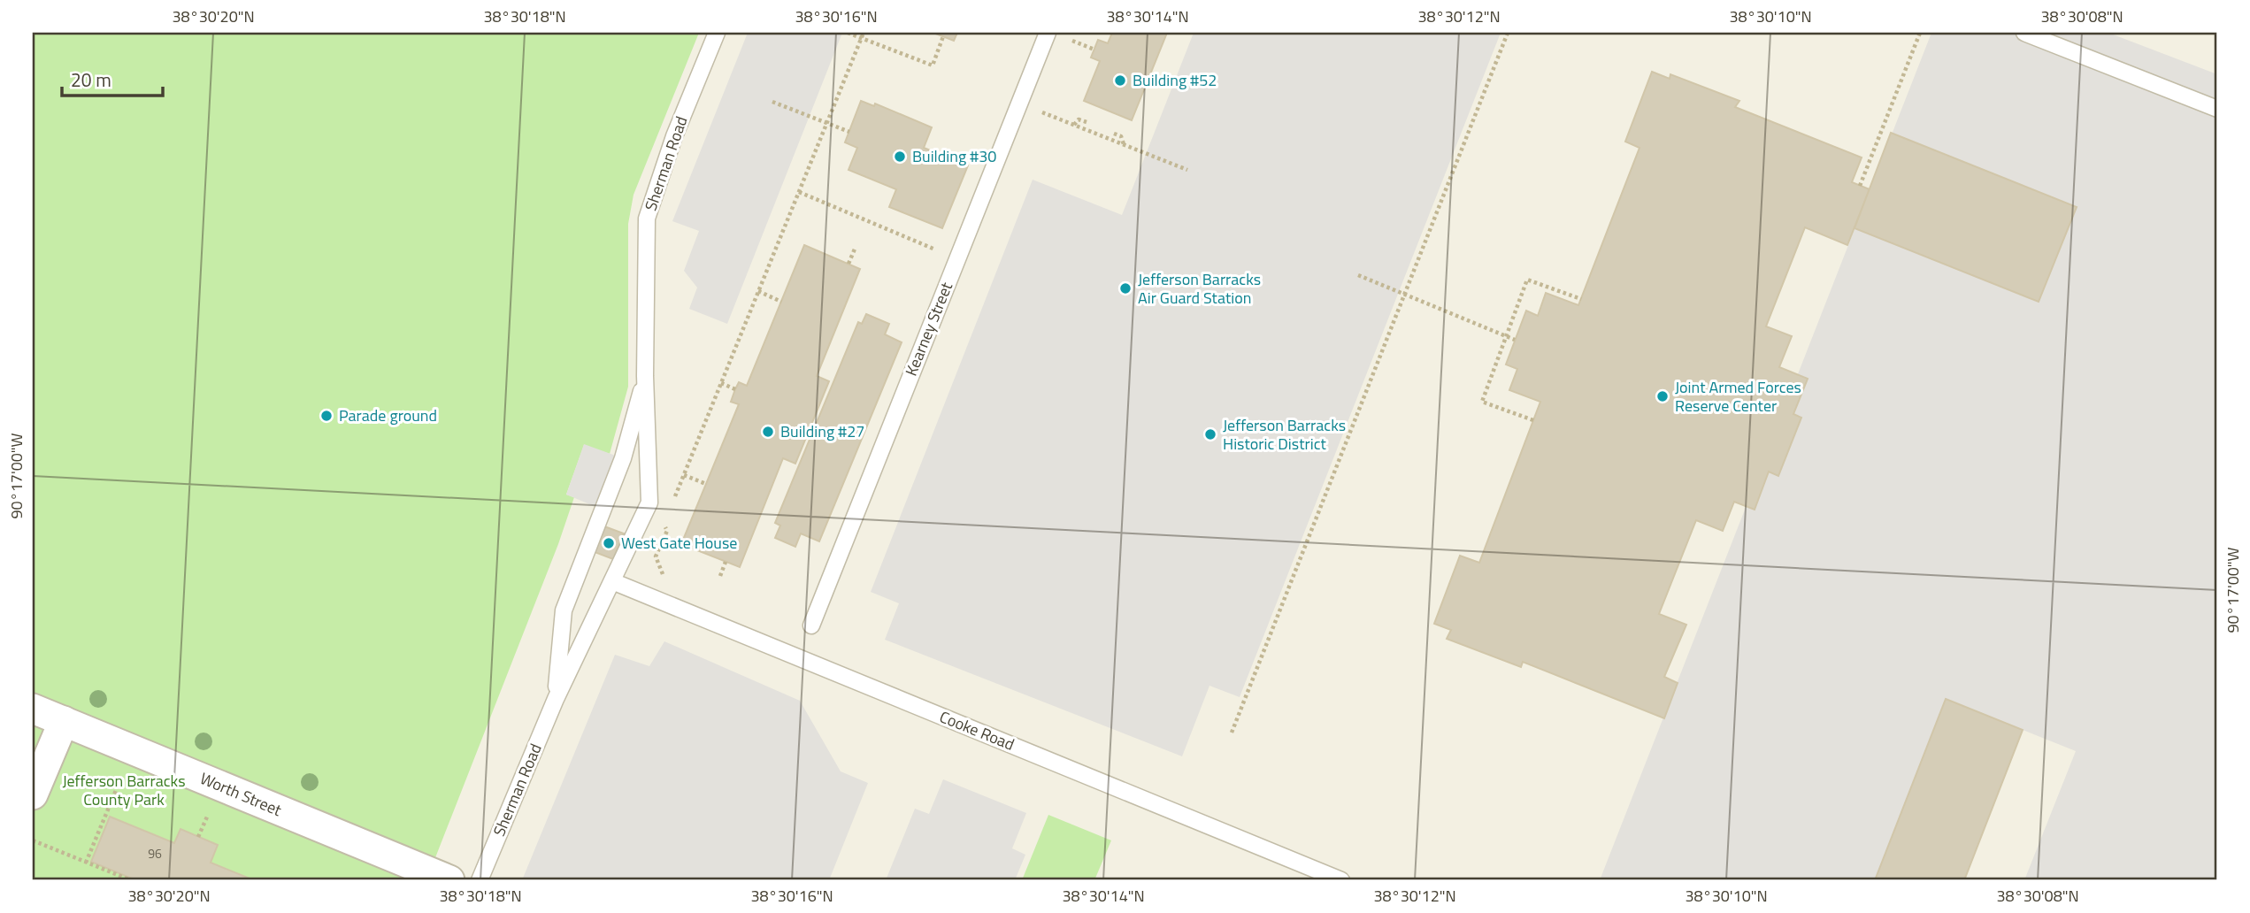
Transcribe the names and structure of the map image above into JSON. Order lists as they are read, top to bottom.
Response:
{
  "streets": {
    "street": ["Worth Street"],
    "lane": ["Sherman Road", "Kearney Street", "Cooke Road"]
  },
  "parks": ["Jefferson Barracks County Park"],
  "places": [
    "Building #52",
    "Building #30",
    "Jefferson Barracks Air Guard Station",
    "Joint Armed Forces Reserve Center",
    "Parade ground",
    "Building #27",
    "Jefferson Barracks Historic District",
    "West Gate House"
  ],
  "house_numbers": ["96"],
  "scale_bar": "20 m",
  "coordinates": [
    "38°30'20\"N",
    "38°30'18\"N",
    "38°30'16\"N",
    "38°30'14\"N",
    "38°30'12\"N",
    "38°30'10\"N",
    "38°30'08\"N",
    "90°17'00\"W"
  ]
}
